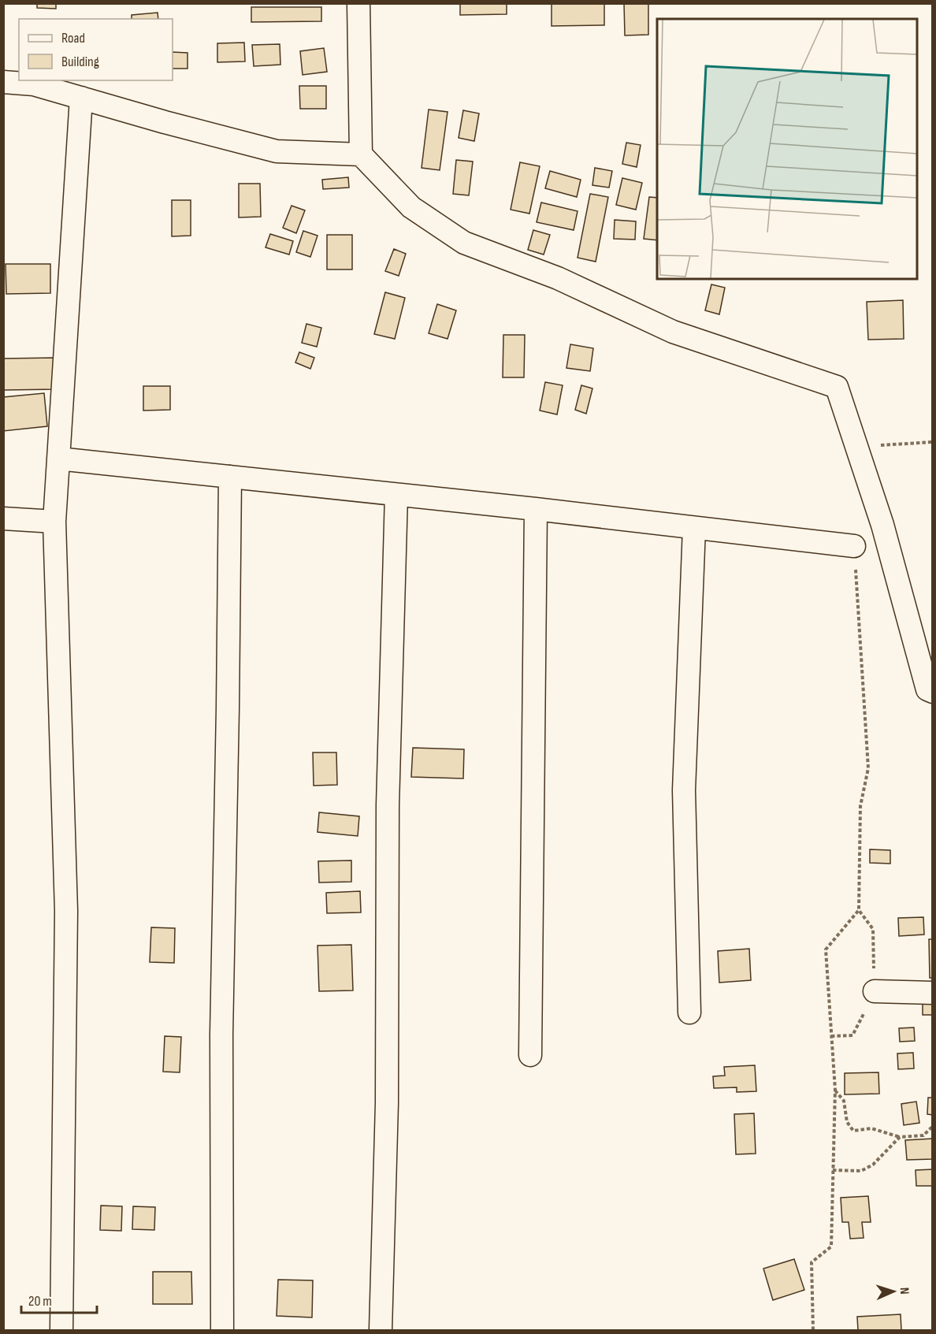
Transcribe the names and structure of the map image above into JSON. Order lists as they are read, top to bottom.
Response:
{
  "legend": ["Road", "Building"],
  "scale_bar": "20 m",
  "north": "right"
}
